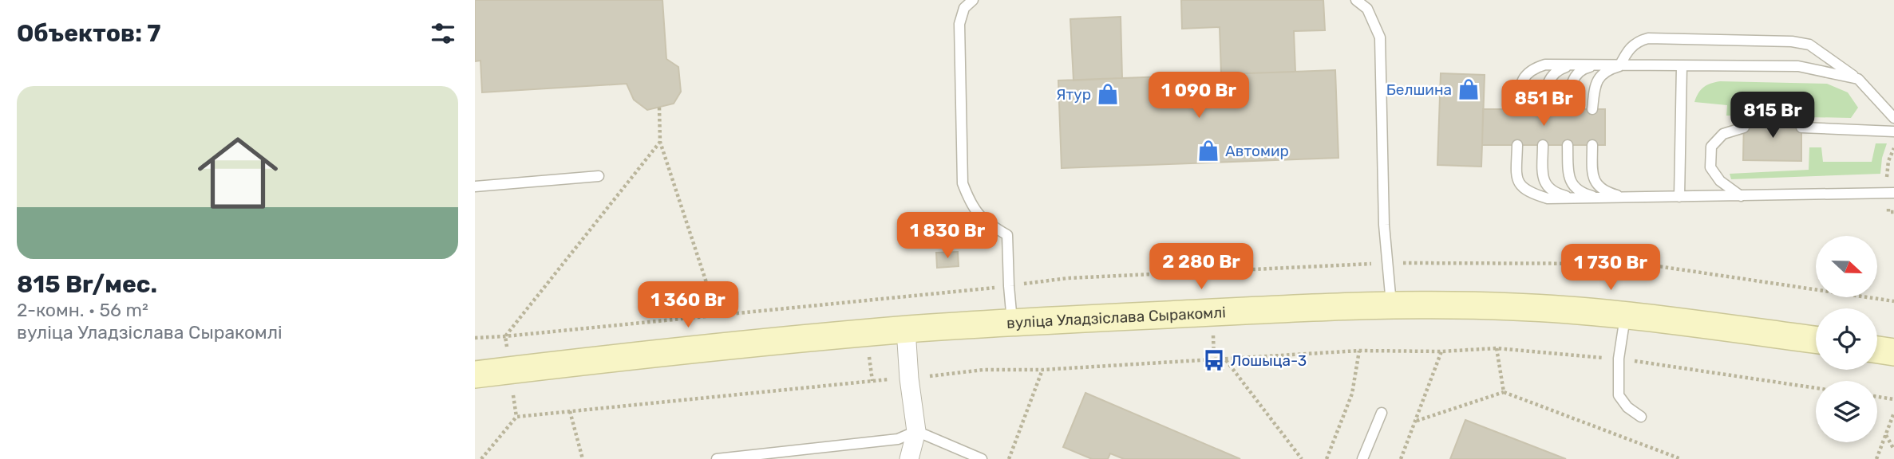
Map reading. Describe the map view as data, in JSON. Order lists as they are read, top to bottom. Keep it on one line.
{"streets":{"street":["вуліца Уладзіслава Сыракомлі"]},"places":{"shop":["Белшина","Ятур","Автомир"],"bus stop":["Лошыца-3"]},"north":"right","page":{"heading":"Объектов: 7","list":[{"name":"815 Br/мес.","note":"2-комн. · 56 m² · вуліца Уладзіслава Сыракомлі"}],"price":["1 090 Br","851 Br","815 Br","1 830 Br","2 280 Br","1 730 Br","1 360 Br"]}}
